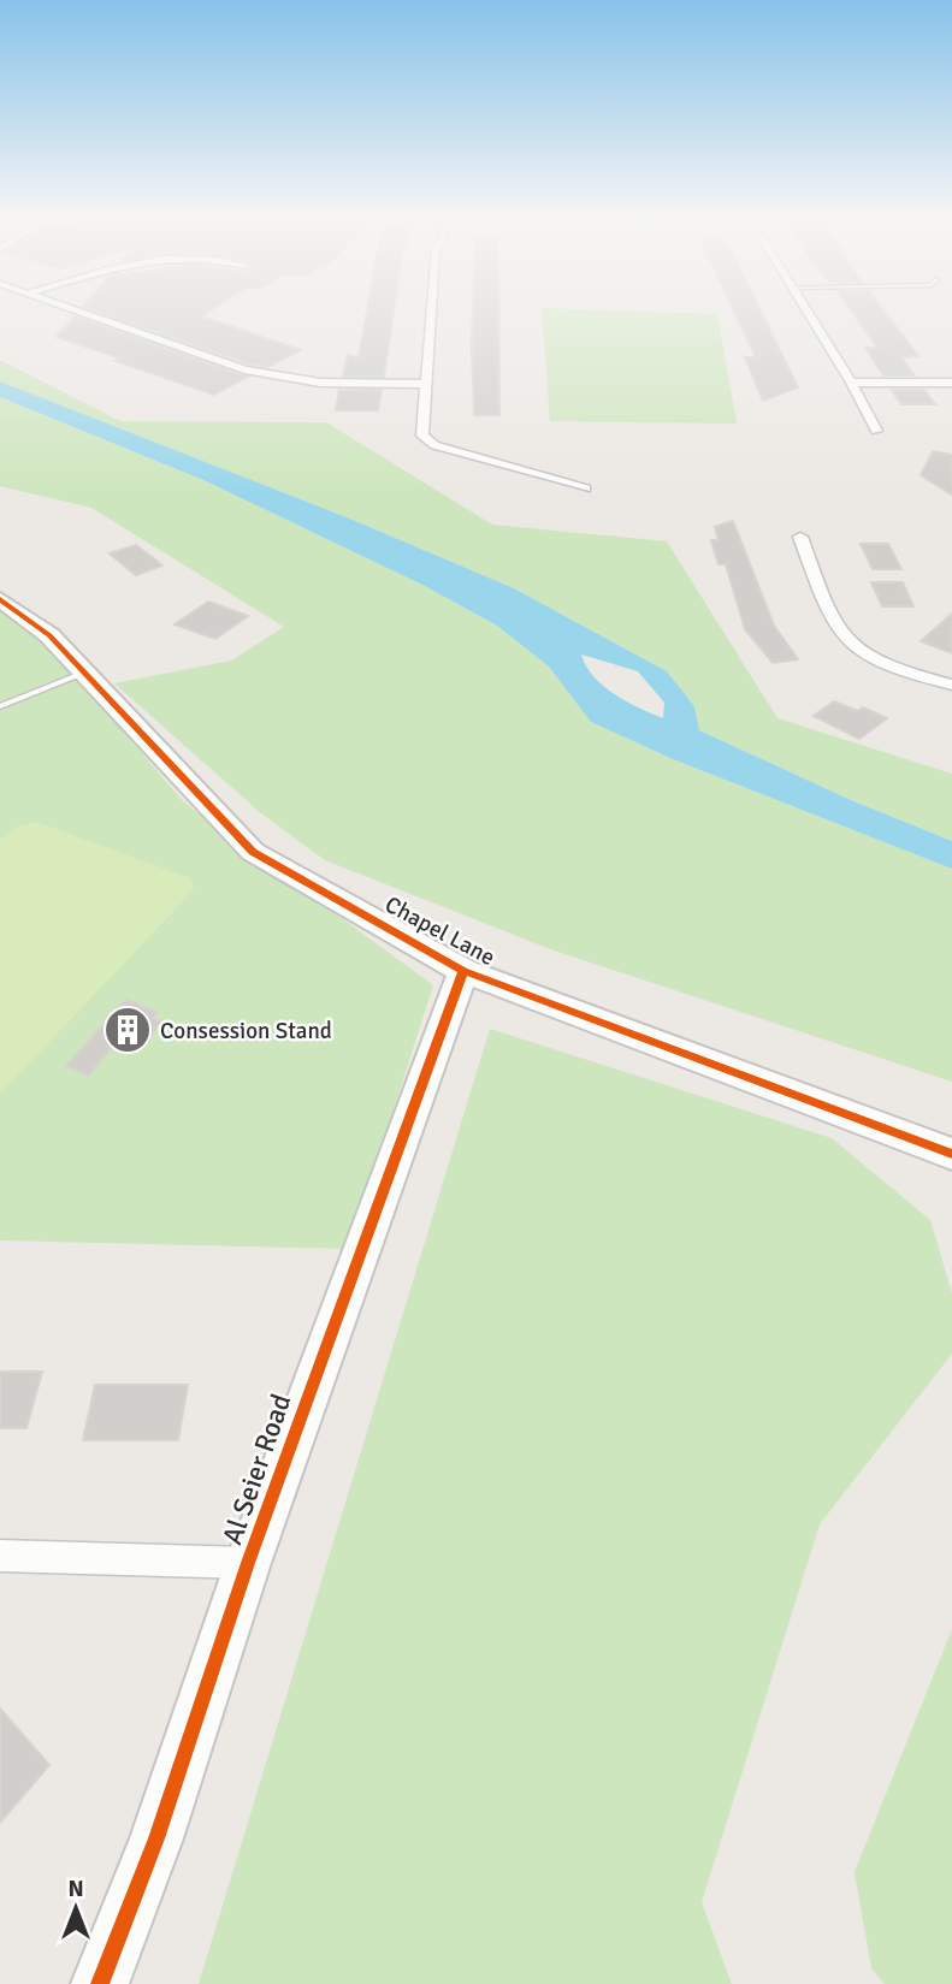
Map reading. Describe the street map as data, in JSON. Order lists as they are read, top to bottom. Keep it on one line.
{"streets":{"street":["Chapel Lane","Al Seier Road"]},"crossings":[["Chapel Lane","Al Seier Road"]],"places":{"building":["Consession Stand"]},"north":"top"}
